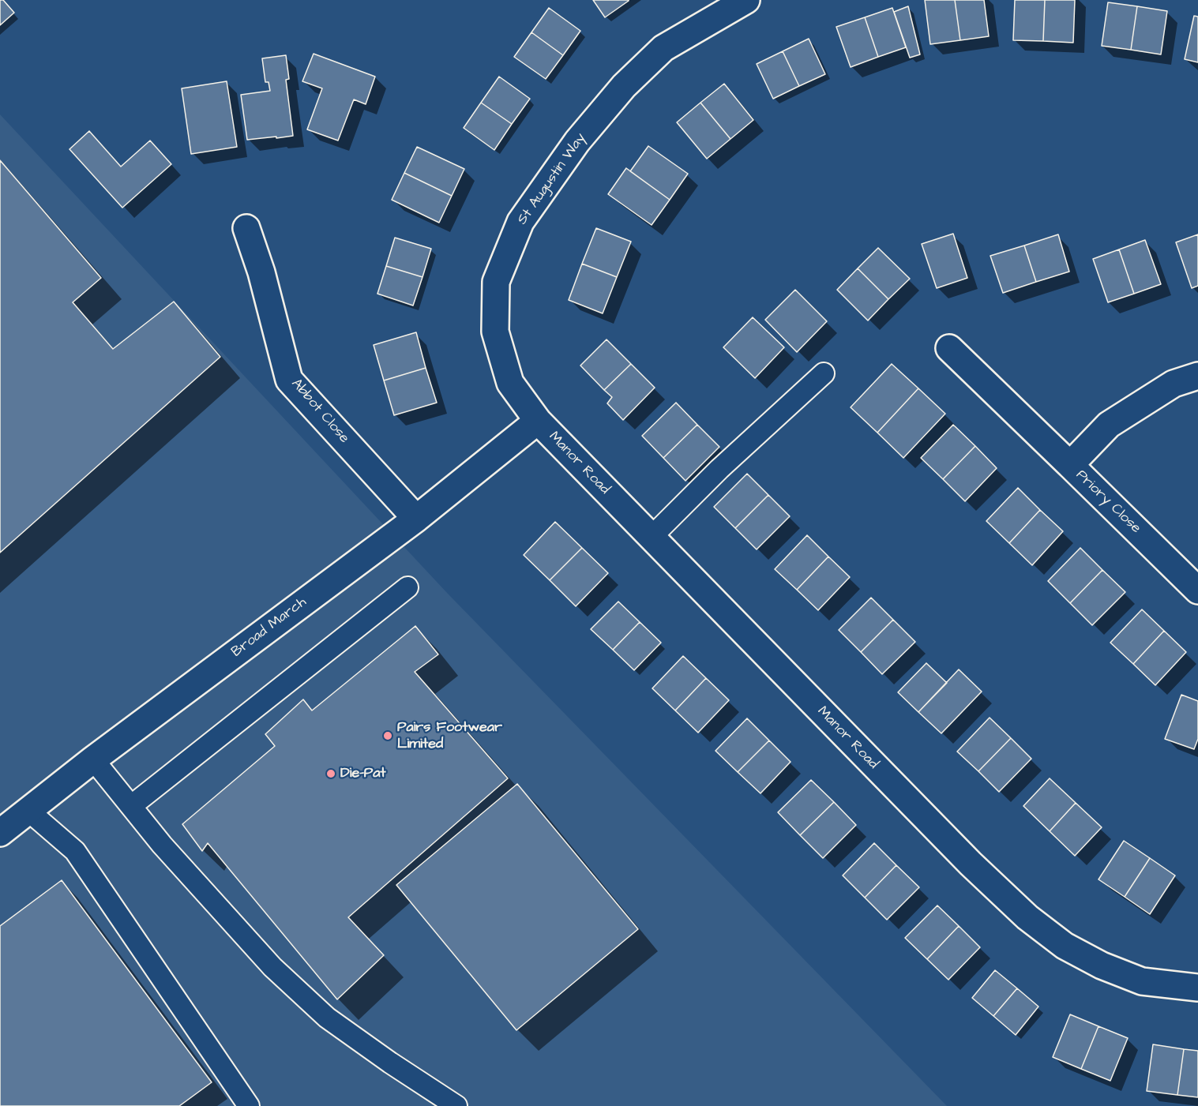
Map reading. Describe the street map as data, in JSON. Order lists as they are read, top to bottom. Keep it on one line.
{"streets":{"street":["St Augustin Way","Abbot Close","Manor Road","Priory Close","Broad March"]},"crossings":[["St Augustin Way","Manor Road"],["St Augustin Way","Broad March"],["Abbot Close","Broad March"],["Manor Road","Broad March"]],"places":["Pairs Footwear Limited","Die-Pat"]}
